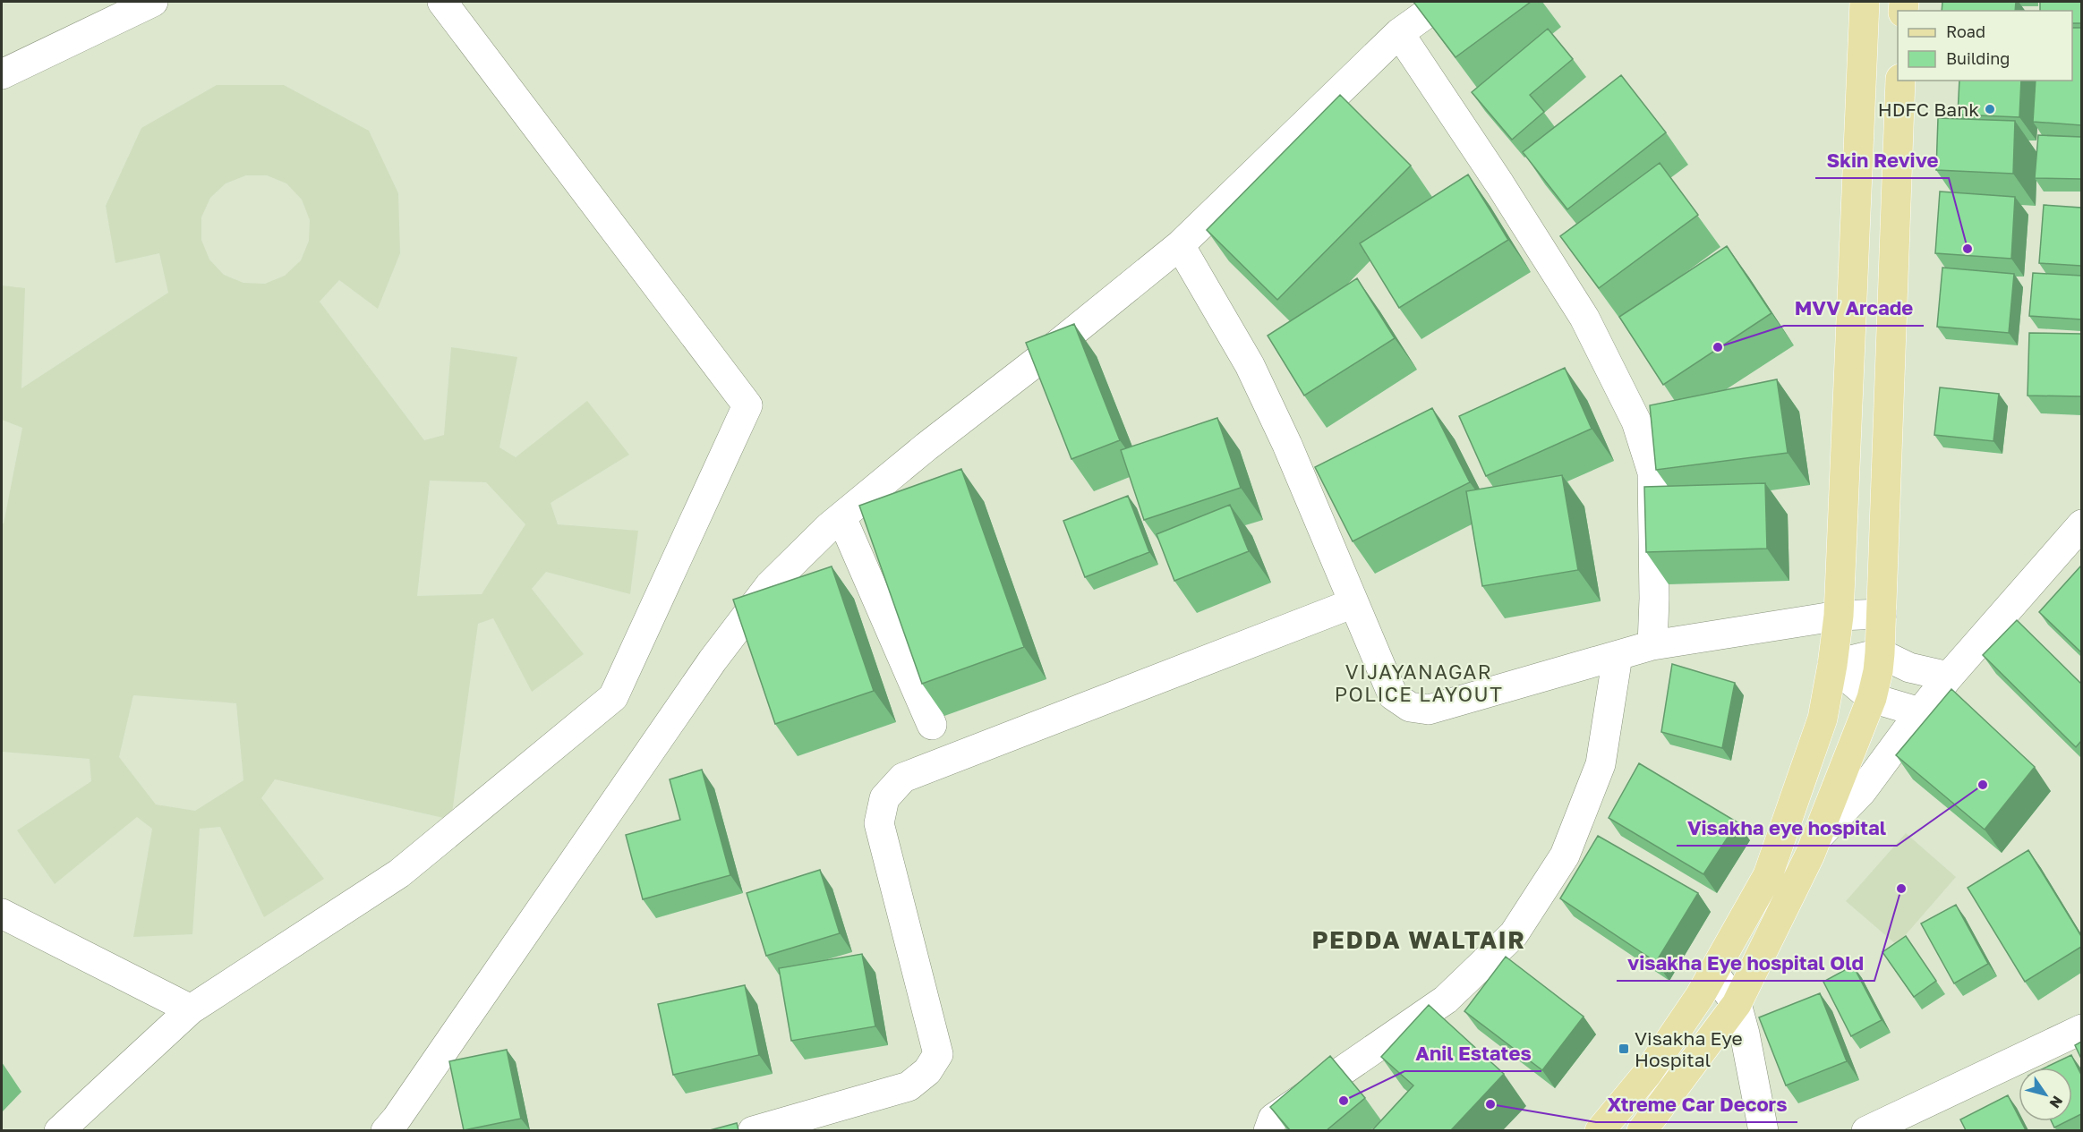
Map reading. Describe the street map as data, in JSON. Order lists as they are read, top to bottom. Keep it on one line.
{"districts":["VIJAYANAGAR POLICE LAYOUT","PEDDA WALTAIR"],"places":{"other":["HDFC Bank","Skin Revive","MVV Arcade","Visakha eye hospital","visakha Eye hospital Old","Anil Estates","Xtreme Car Decors"],"transit":["Visakha Eye Hospital"]},"legend":["Road","Building"],"north":"bottom right"}
